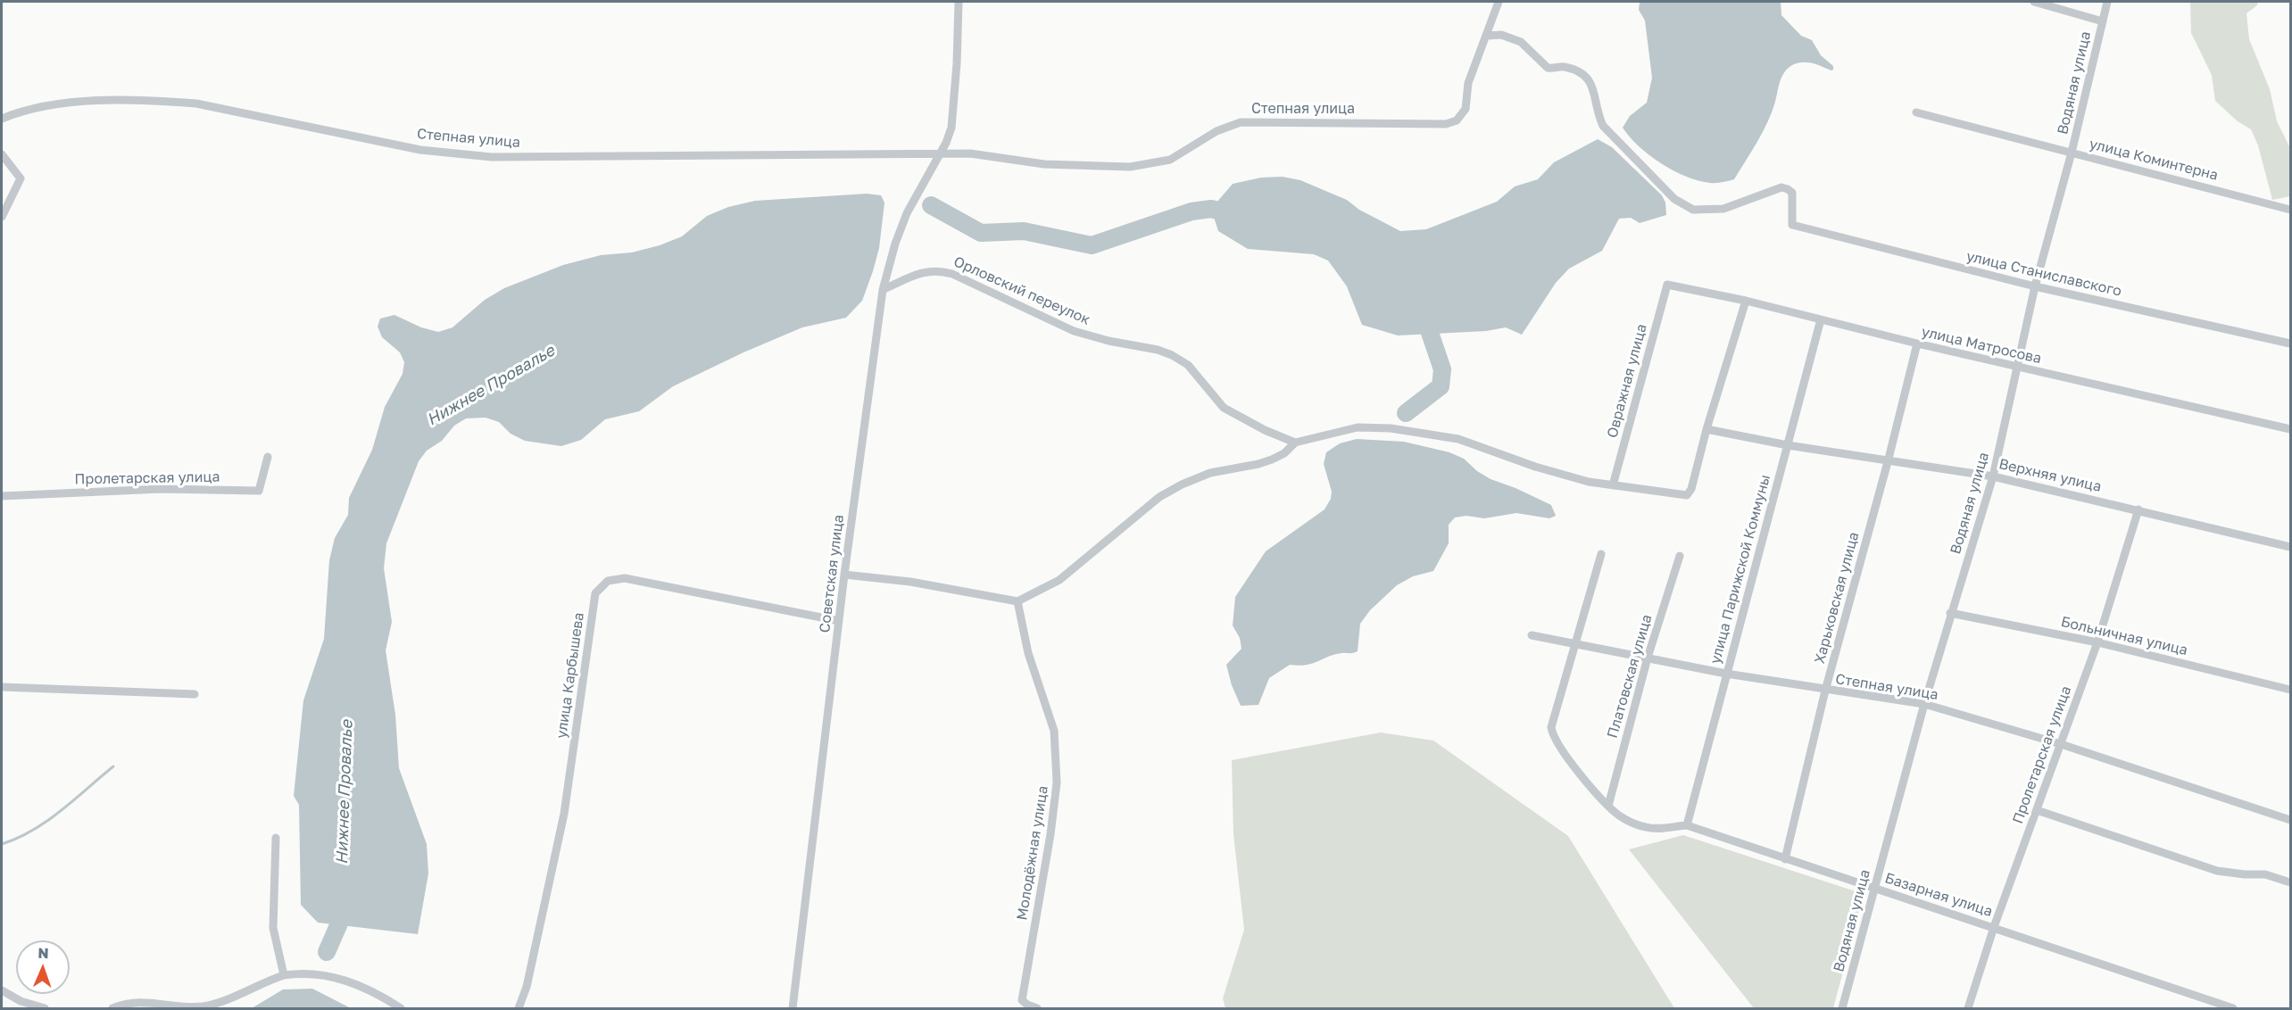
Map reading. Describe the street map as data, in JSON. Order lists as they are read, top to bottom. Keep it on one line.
{"streets":{"street":["Водяная улица","Степная улица","улица Коминтерна","улица Станиславского","Орловский переулок","улица Матросова","Овражная улица","Верхняя улица","Пролетарская улица","улица Парижской Коммуны","Советская улица","Харьковская улица","Больничная улица","улица Карбышева","Платовская улица","Молодёжная улица","Базарная улица"]},"crossings":[["Водяная улица","Степная улица"],["Водяная улица","улица Коминтерна"],["Водяная улица","улица Станиславского"],["Водяная улица","улица Матросова"],["Водяная улица","Верхняя улица"],["Водяная улица","Больничная улица"],["Водяная улица","Базарная улица"],["Степная улица","улица Станиславского"],["Степная улица","Пролетарская улица"],["Степная улица","улица Парижской Коммуны"],["Степная улица","Советская улица"],["Степная улица","Харьковская улица"],["Степная улица","Платовская улица"],["Степная улица","Базарная улица"],["Орловский переулок","Советская улица"],["улица Матросова","Овражная улица"],["улица Матросова","улица Парижской Коммуны"],["улица Матросова","Харьковская улица"],["Верхняя улица","Пролетарская улица"],["Верхняя улица","улица Парижской Коммуны"],["Верхняя улица","Харьковская улица"],["Пролетарская улица","Больничная улица"],["Пролетарская улица","Базарная улица"],["улица Парижской Коммуны","Базарная улица"],["Советская улица","улица Карбышева"],["Харьковская улица","Базарная улица"],["Платовская улица","Базарная улица"]],"water":["Нижнее Провалье"],"north":"top"}
